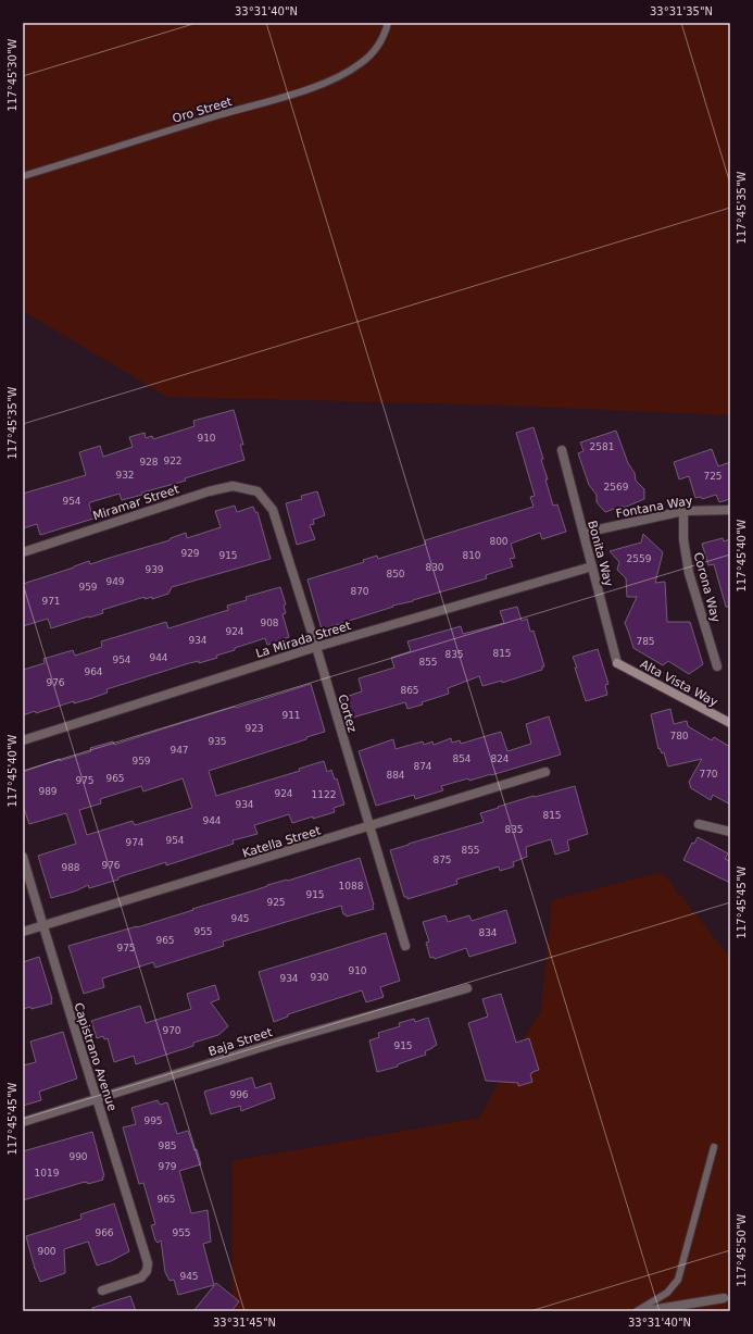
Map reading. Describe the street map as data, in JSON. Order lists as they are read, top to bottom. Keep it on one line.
{"streets":{"street":["Miramar Street","Fontana Way","Bonita Way","Corona Way","La Mirada Street","Alta Vista Way","Cortez","Katella Street","Baja Street","Capistrano Avenue"],"lane":["Oro Street"]},"crossings":[["Miramar Street","Cortez"],["Fontana Way","Bonita Way"],["Fontana Way","Corona Way"],["Bonita Way","La Mirada Street"],["Bonita Way","Alta Vista Way"],["La Mirada Street","Cortez"],["Cortez","Katella Street"],["Katella Street","Capistrano Avenue"],["Baja Street","Capistrano Avenue"]],"house_numbers":["910","2581","922","928","932","725","2569","954","800","929","915","810","2559","830","939","850","949","959","870","971","908","924","934","785","815","835","944","954","855","964","976","865","911","923","780","935","947","854","824","959","874","770","884","965","975","989","924","1122","934","815","944","835","954","974","855","875","976","988","1088","915","925","945","955","834","965","975","910","930","934","970","915","996","995","985","990","979","1019","965","966","955","900","945"],"coordinates":["33°31'40\"N","33°31'35\"N","117°45'30\"W","117°45'35\"W","117°45'40\"W","117°45'45\"W","117°45'50\"W","33°31'45\"N"]}
